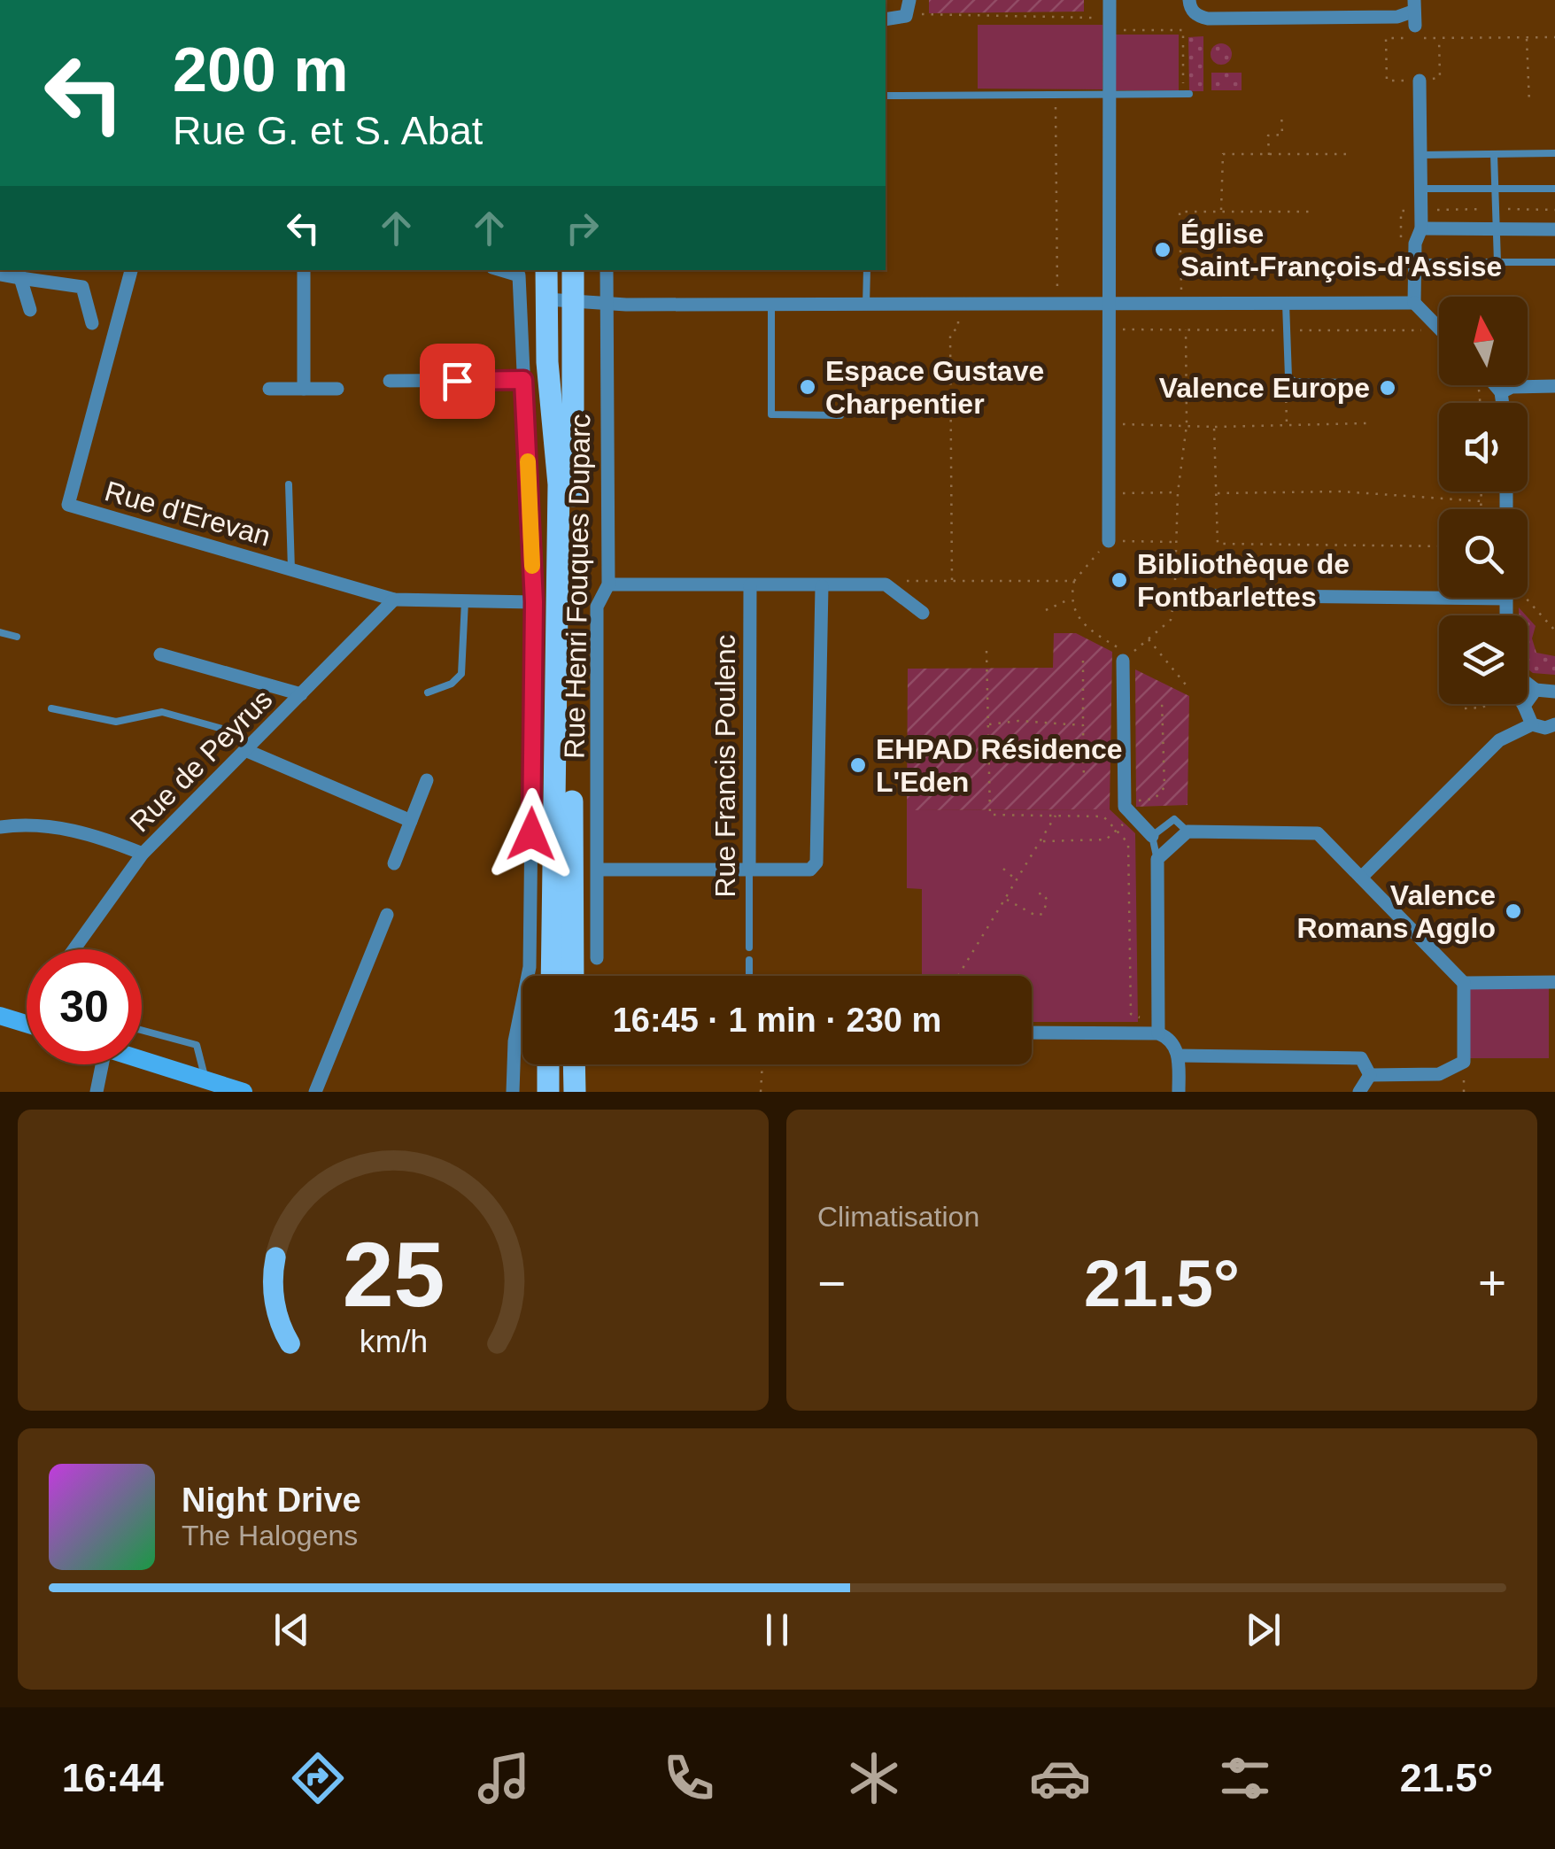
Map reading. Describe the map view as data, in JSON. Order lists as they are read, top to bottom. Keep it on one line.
{"streets":{"street":["Rue d'Erevan","Rue Henri Fouques Duparc","Rue de Peyrus","Rue Francis Poulenc"]},"crossings":[["Rue d'Erevan","Rue de Peyrus"]],"places":["Église Saint-François-d'Assise","Espace Gustave Charpentier","Valence Europe","Bibliothèque de Fontbarlettes","EHPAD Résidence L'Eden","Valence Romans Agglo"],"north":"top","page":{"turn":["200 m","Rue G. et S. Abat"],"limit":"30","trip":"16:45 · 1 min · 230 m","tile":"Climatisation","heat":["−","21.5°","+"],"song":["Night Drive","The Halogens"],"tabs":["16:44","21.5°"],"gauge":["25","km/h"]}}
